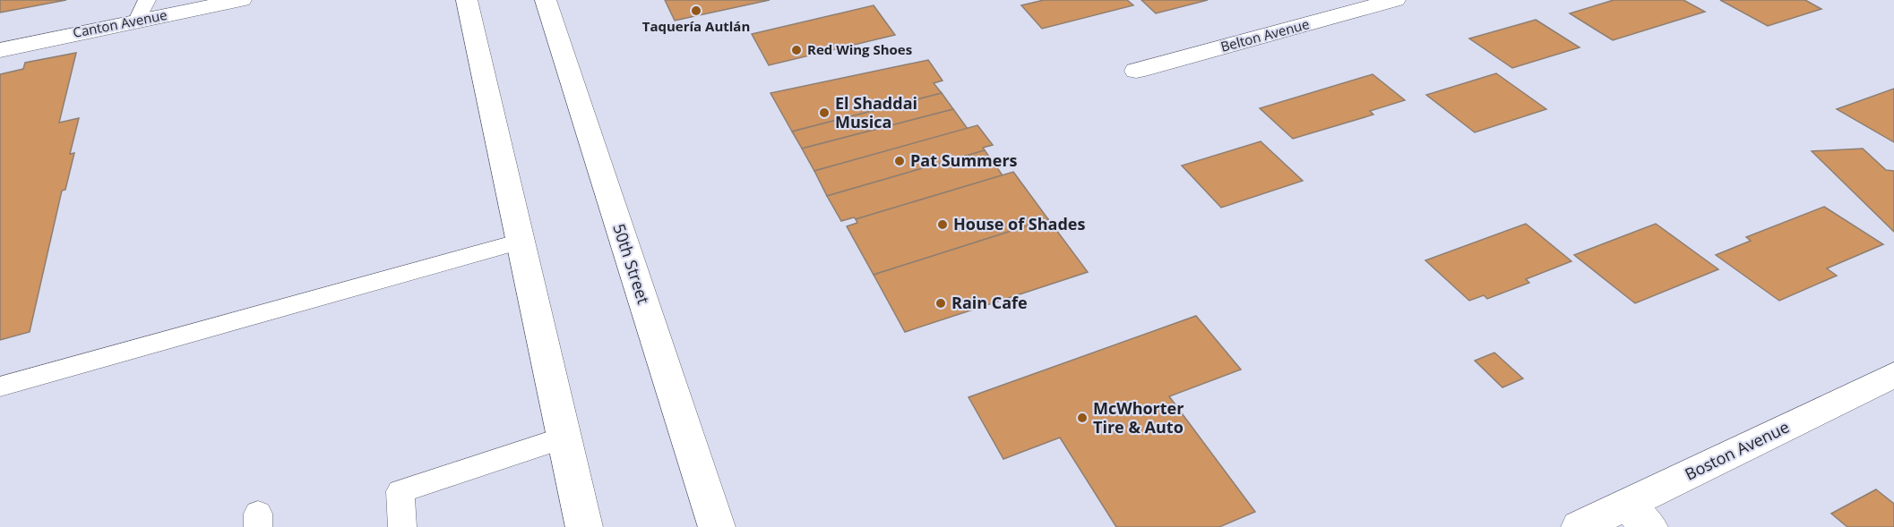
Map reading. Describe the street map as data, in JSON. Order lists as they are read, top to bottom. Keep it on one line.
{"streets":{"main road":["Canton Avenue","Belton Avenue","50th Street","Boston Avenue"]},"places":["Taquería Autlán","Red Wing Shoes","El Shaddai Musica","Pat Summers","House of Shades","Rain Cafe","McWhorter Tire & Auto"]}
